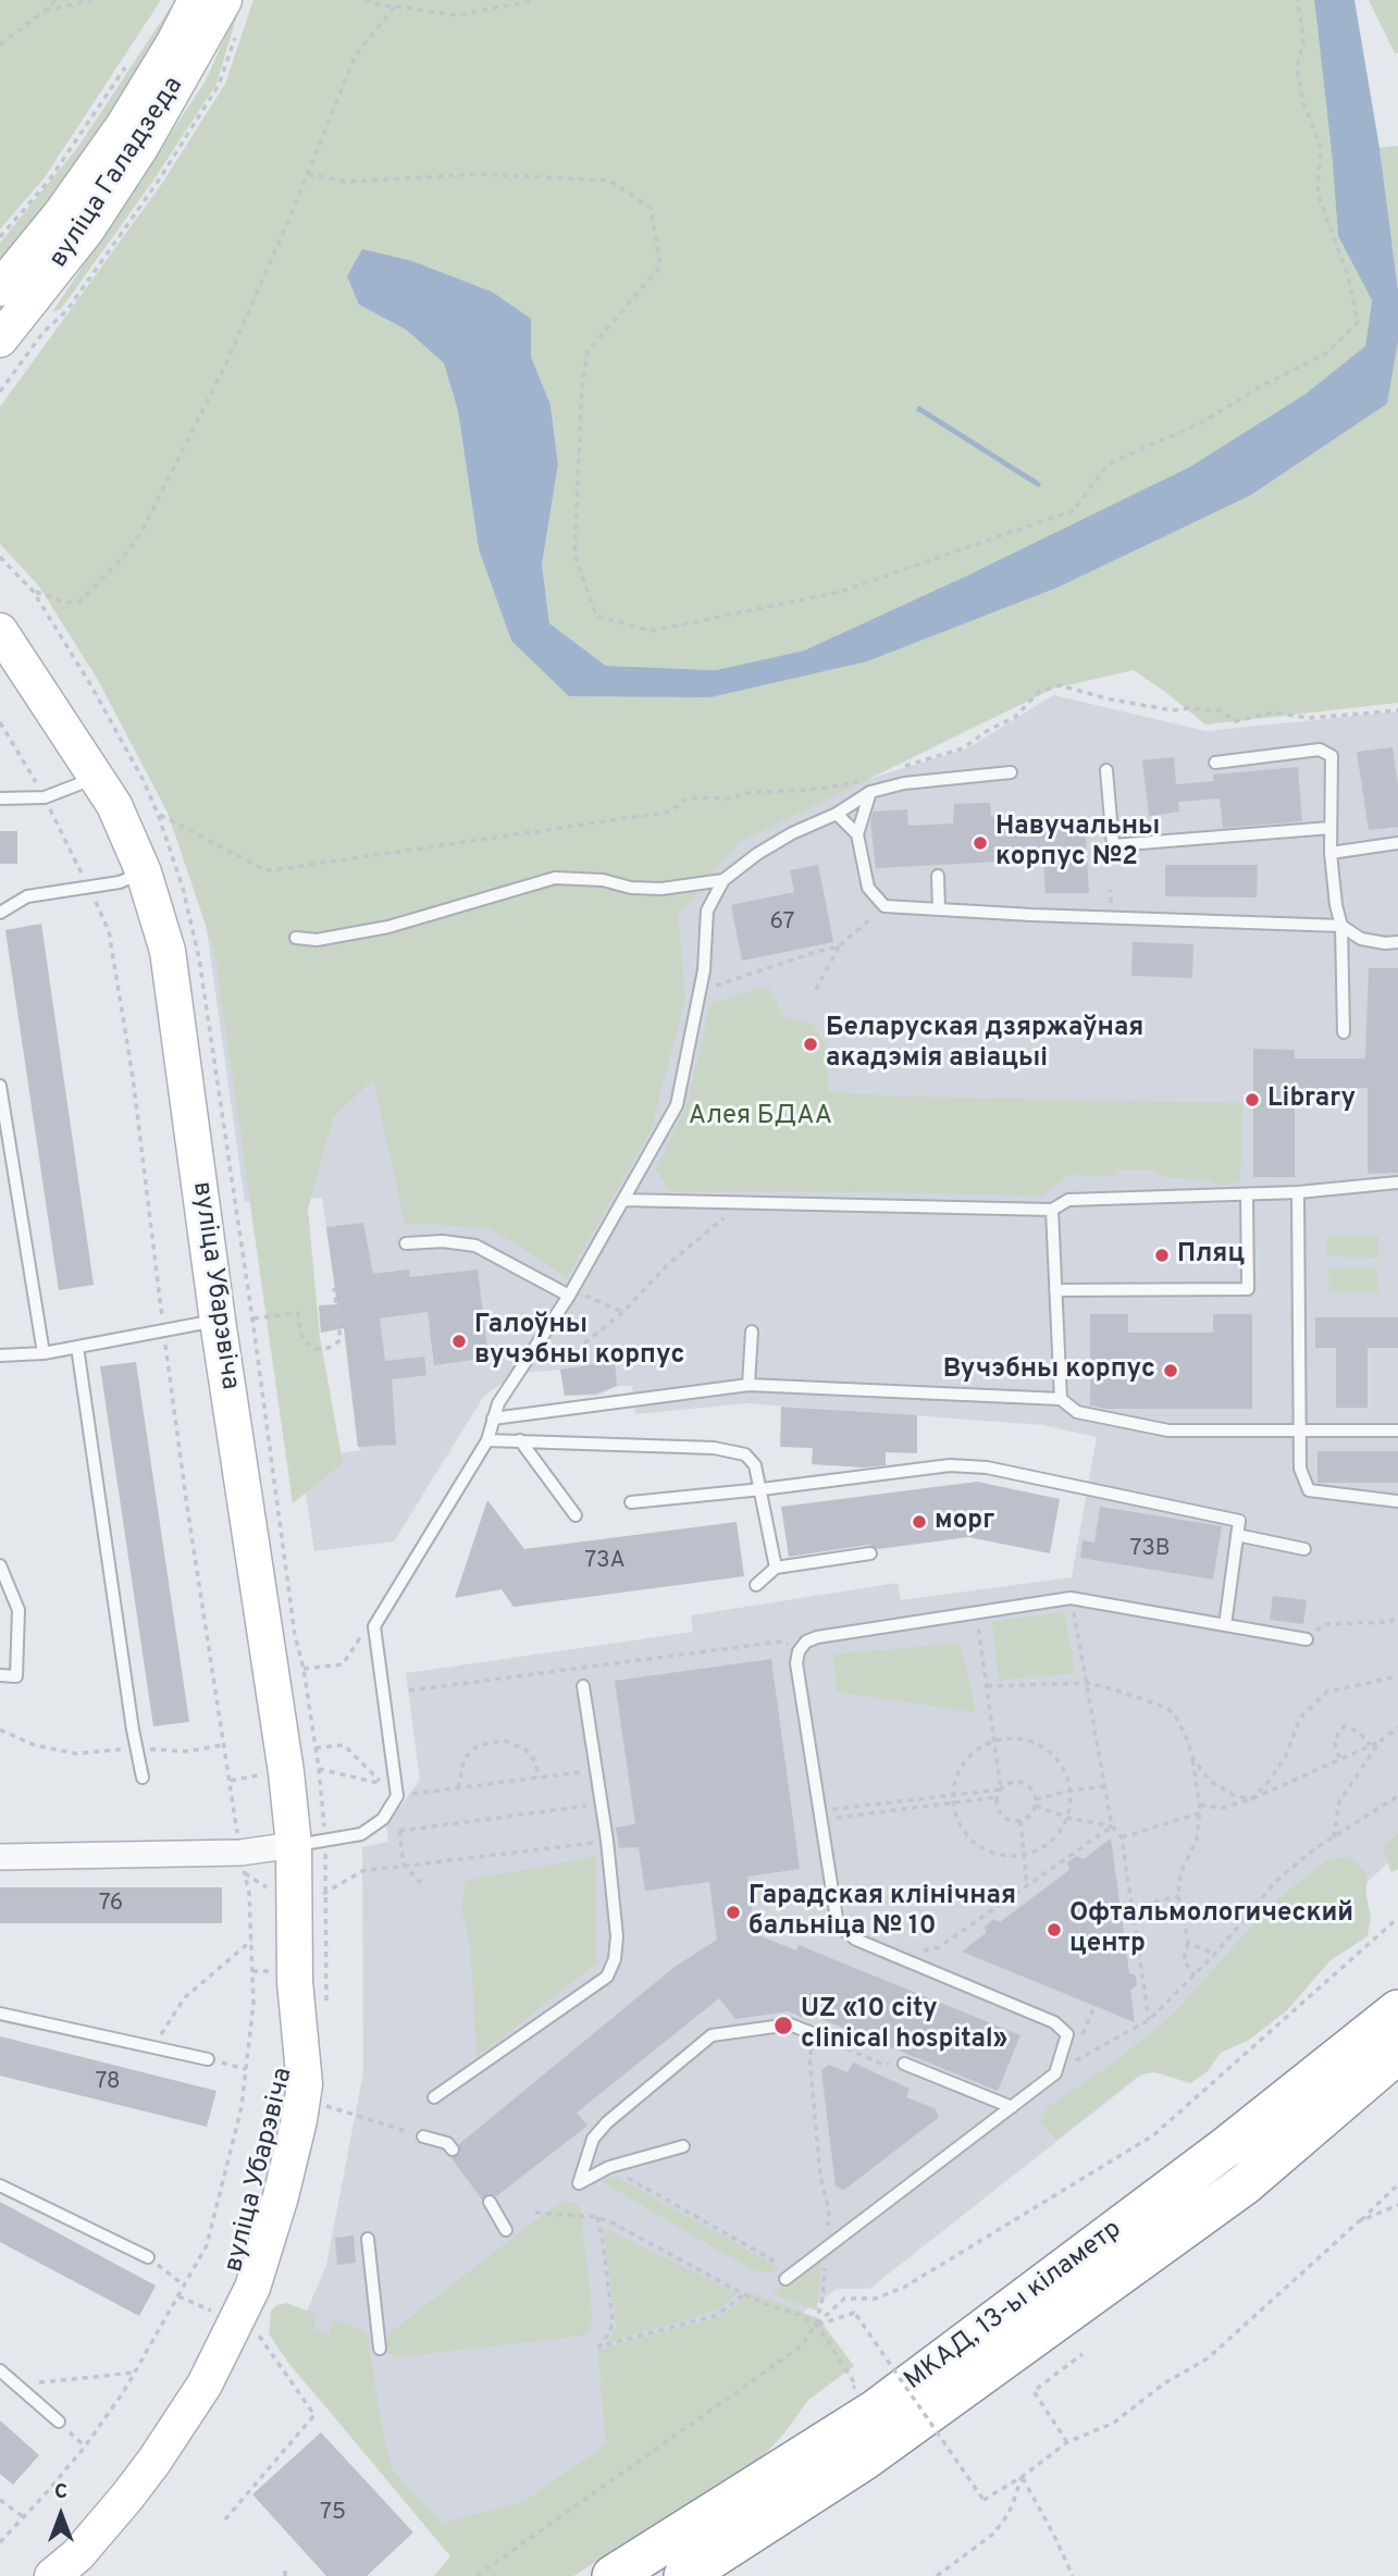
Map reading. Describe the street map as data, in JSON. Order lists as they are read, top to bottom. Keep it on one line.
{"streets":{"highway":["МКАД, 13-ы кіламетр"],"main road":["вуліца Галадзеда","вуліца Убарэвіча"]},"parks":["Алея БДАА"],"places":["Навучальны корпус №2","Беларуская дзяржаўная акадэмія авіацыі","Library","Пляц","Галоўны вучэбны корпус","Вучэбны корпус","морг","Гарадская клінічная бальніца № 10","Офтальмологический центр","UZ «10 city clinical hospital»"],"house_numbers":["67","73В","73А","76","78","75"],"north":"top"}
